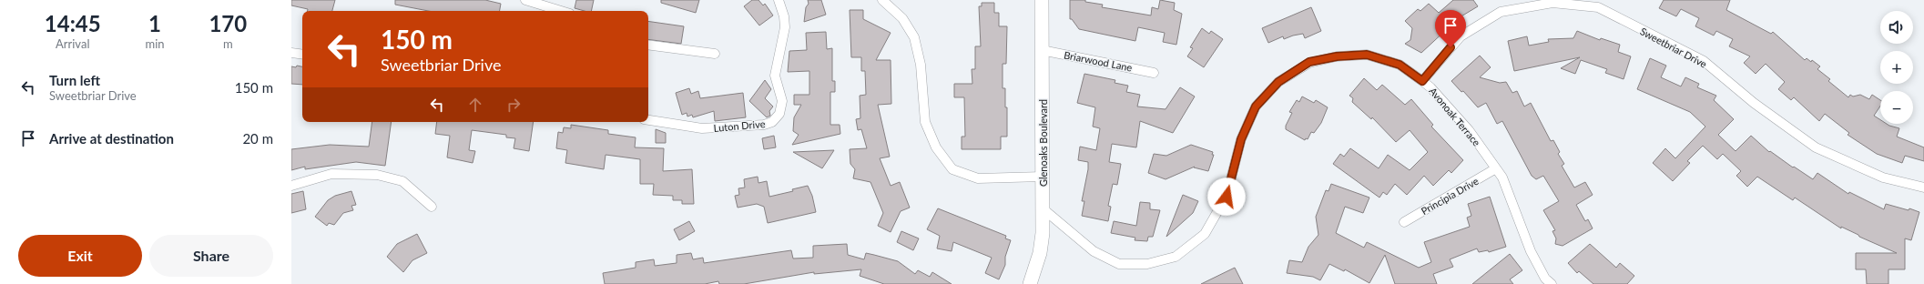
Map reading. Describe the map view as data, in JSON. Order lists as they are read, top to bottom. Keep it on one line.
{"streets":{"street":["Sweetbriar Drive","Briarwood Lane","Avonoak Terrace","Luton Drive","Glenoaks Boulevard","Principia Drive"]},"crossings":[["Sweetbriar Drive","Avonoak Terrace"],["Briarwood Lane","Glenoaks Boulevard"],["Avonoak Terrace","Glenoaks Boulevard"],["Avonoak Terrace","Principia Drive"]],"page":{"eta":["14:45","Arrival","1","min","170","m"],"map_buttons":["+","−"],"turn":["150 m","Sweetbriar Drive"],"list":[{"name":"Turn left","note":"Sweetbriar Drive","value":"150 m"},{"name":"Arrive at destination","value":"20 m"}],"buttons":["Exit","Share"]}}
